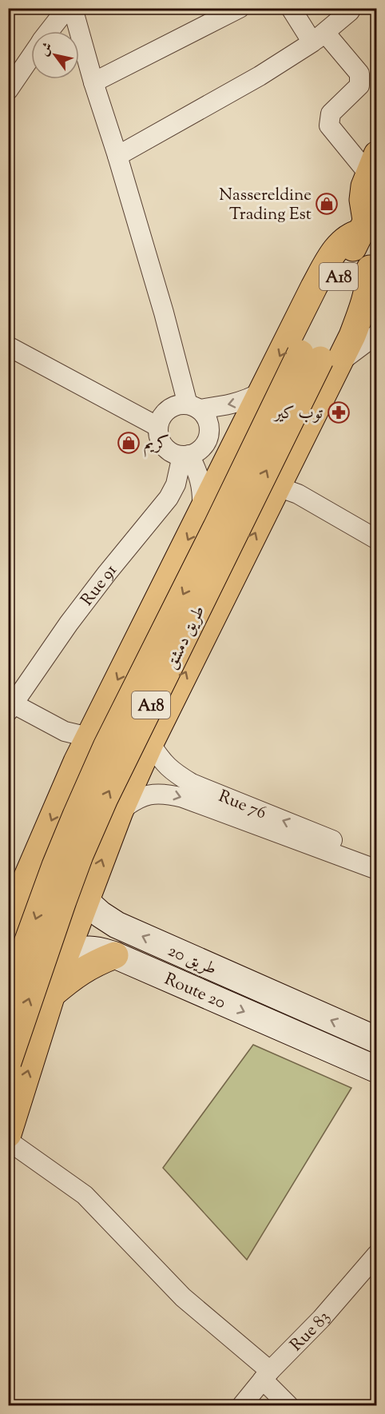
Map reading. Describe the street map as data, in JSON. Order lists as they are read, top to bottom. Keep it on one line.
{"streets":{"highway":["A18","طريق دمشق"],"main road":["طريق 20","Route 20"],"street":["Rue 91","Rue 76","Rue 83"]},"one_way":["طريق 20","Route 20"],"places":{"shop":["Nassereldine Trading Est","كريم"],"pharmacy":["توب كير"]},"north":"top left"}
